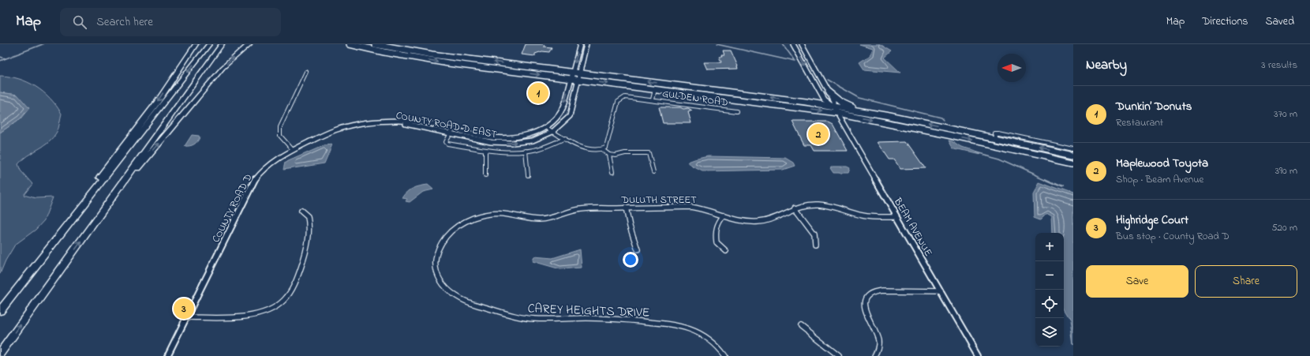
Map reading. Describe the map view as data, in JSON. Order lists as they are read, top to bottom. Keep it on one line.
{"streets":{"street":["GULDEN ROAD","COUNTY ROAD D EAST","DULUTH STREET","COUNTY ROAD D","BEAM AVENUE","CAREY HEIGHTS DRIVE"]},"crossings":[["COUNTY ROAD D EAST","COUNTY ROAD D"],["DULUTH STREET","BEAM AVENUE"],["DULUTH STREET","CAREY HEIGHTS DRIVE"]],"north":"left","page":{"header":"Map","search":"Search here","nav":["Map","Directions","Saved"],"heading":["Nearby","3 results"],"pins":["1","2","3"],"list":[{"mark":"1","name":"Dunkin’ Donuts","note":"Restaurant","value":"370 m"},{"mark":"2","name":"Maplewood Toyota","note":"Shop · Beam Avenue","value":"390 m"},{"mark":"3","name":"Highridge Court","note":"Bus stop · County Road D","value":"520 m"}],"map_buttons":["+","−"],"buttons":["Save","Share"]}}
